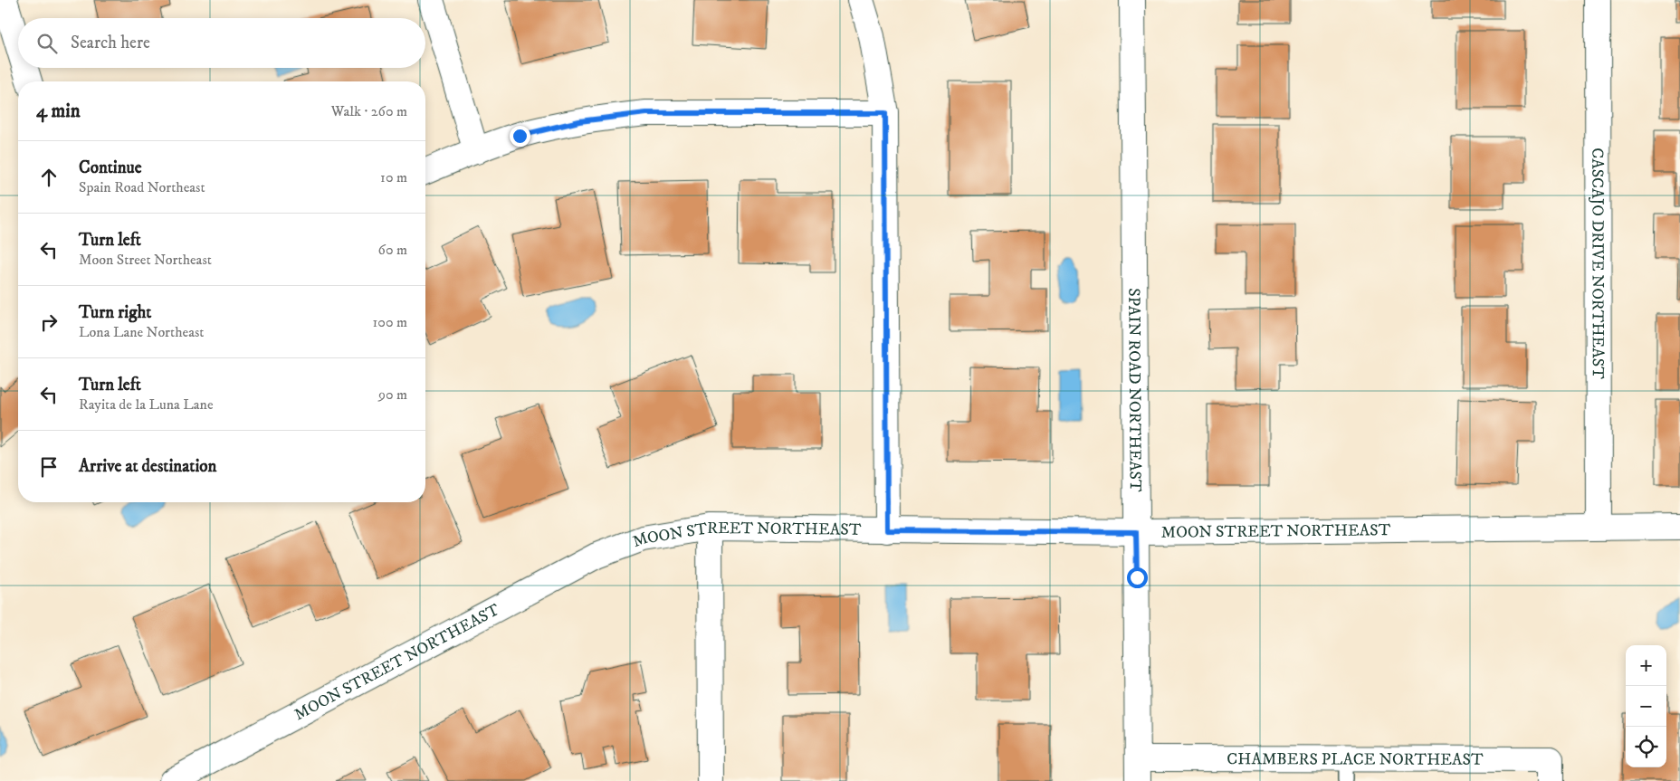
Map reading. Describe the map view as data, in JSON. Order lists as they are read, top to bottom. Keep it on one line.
{"streets":{"street":["CASCAJO DRIVE NORTHEAST","SPAIN ROAD NORTHEAST","MOON STREET NORTHEAST","CHAMBERS PLACE NORTHEAST"]},"crossings":[["CASCAJO DRIVE NORTHEAST","MOON STREET NORTHEAST"],["SPAIN ROAD NORTHEAST","MOON STREET NORTHEAST"],["SPAIN ROAD NORTHEAST","CHAMBERS PLACE NORTHEAST"]],"page":{"search":"Search here","heading":["4 min","Walk · 260 m"],"list":[["Continue","Spain Road Northeast","10 m"],["Turn left","Moon Street Northeast","60 m"],["Turn right","Lona Lane Northeast","100 m"],["Turn left","Rayita de la Luna Lane","90 m"],"Arrive at destination"],"map_buttons":["+","−"]}}
